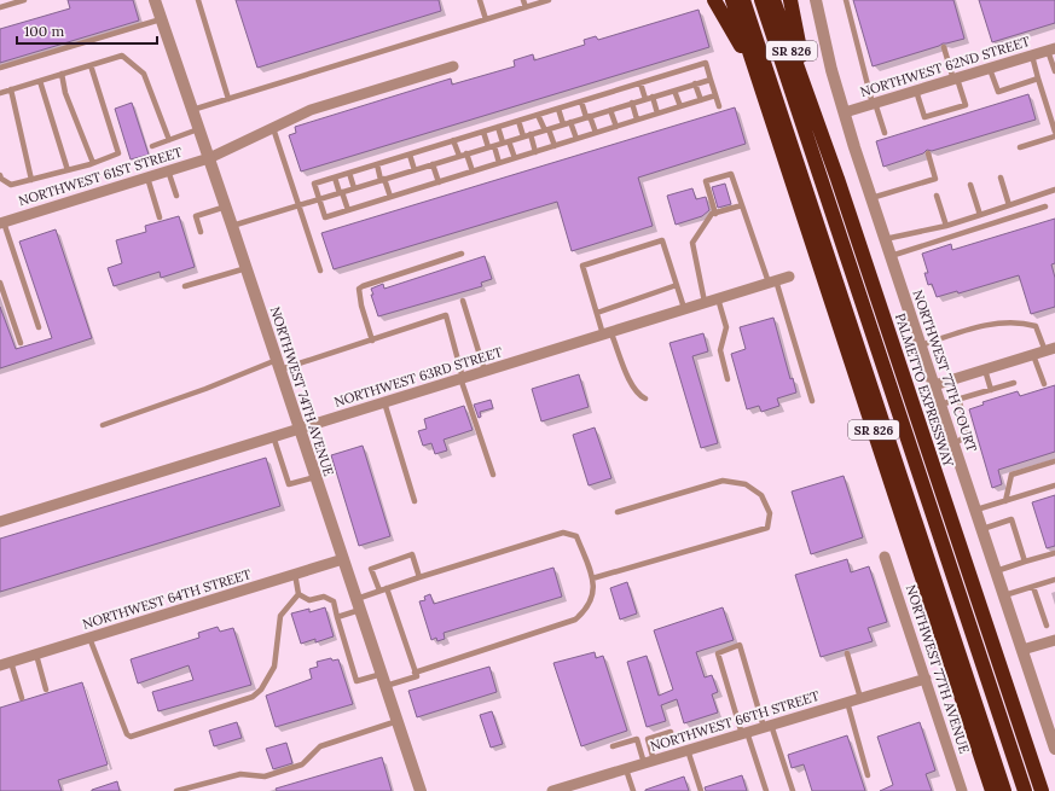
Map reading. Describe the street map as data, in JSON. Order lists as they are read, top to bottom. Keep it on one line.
{"streets":{"highway":["SR 826","PALMETTO EXPRESSWAY"],"street":["NORTHWEST 62ND STREET","NORTHWEST 61ST STREET","NORTHWEST 77TH COURT","NORTHWEST 63RD STREET","NORTHWEST 74TH AVENUE","NORTHWEST 64TH STREET","NORTHWEST 77TH AVENUE","NORTHWEST 66TH STREET"]},"crossings":[["NORTHWEST 62ND STREET","NORTHWEST 77TH COURT"],["NORTHWEST 61ST STREET","NORTHWEST 74TH AVENUE"],["NORTHWEST 63RD STREET","NORTHWEST 74TH AVENUE"],["NORTHWEST 74TH AVENUE","NORTHWEST 64TH STREET"],["NORTHWEST 77TH AVENUE","NORTHWEST 66TH STREET"]],"scale_bar":"100 m"}
